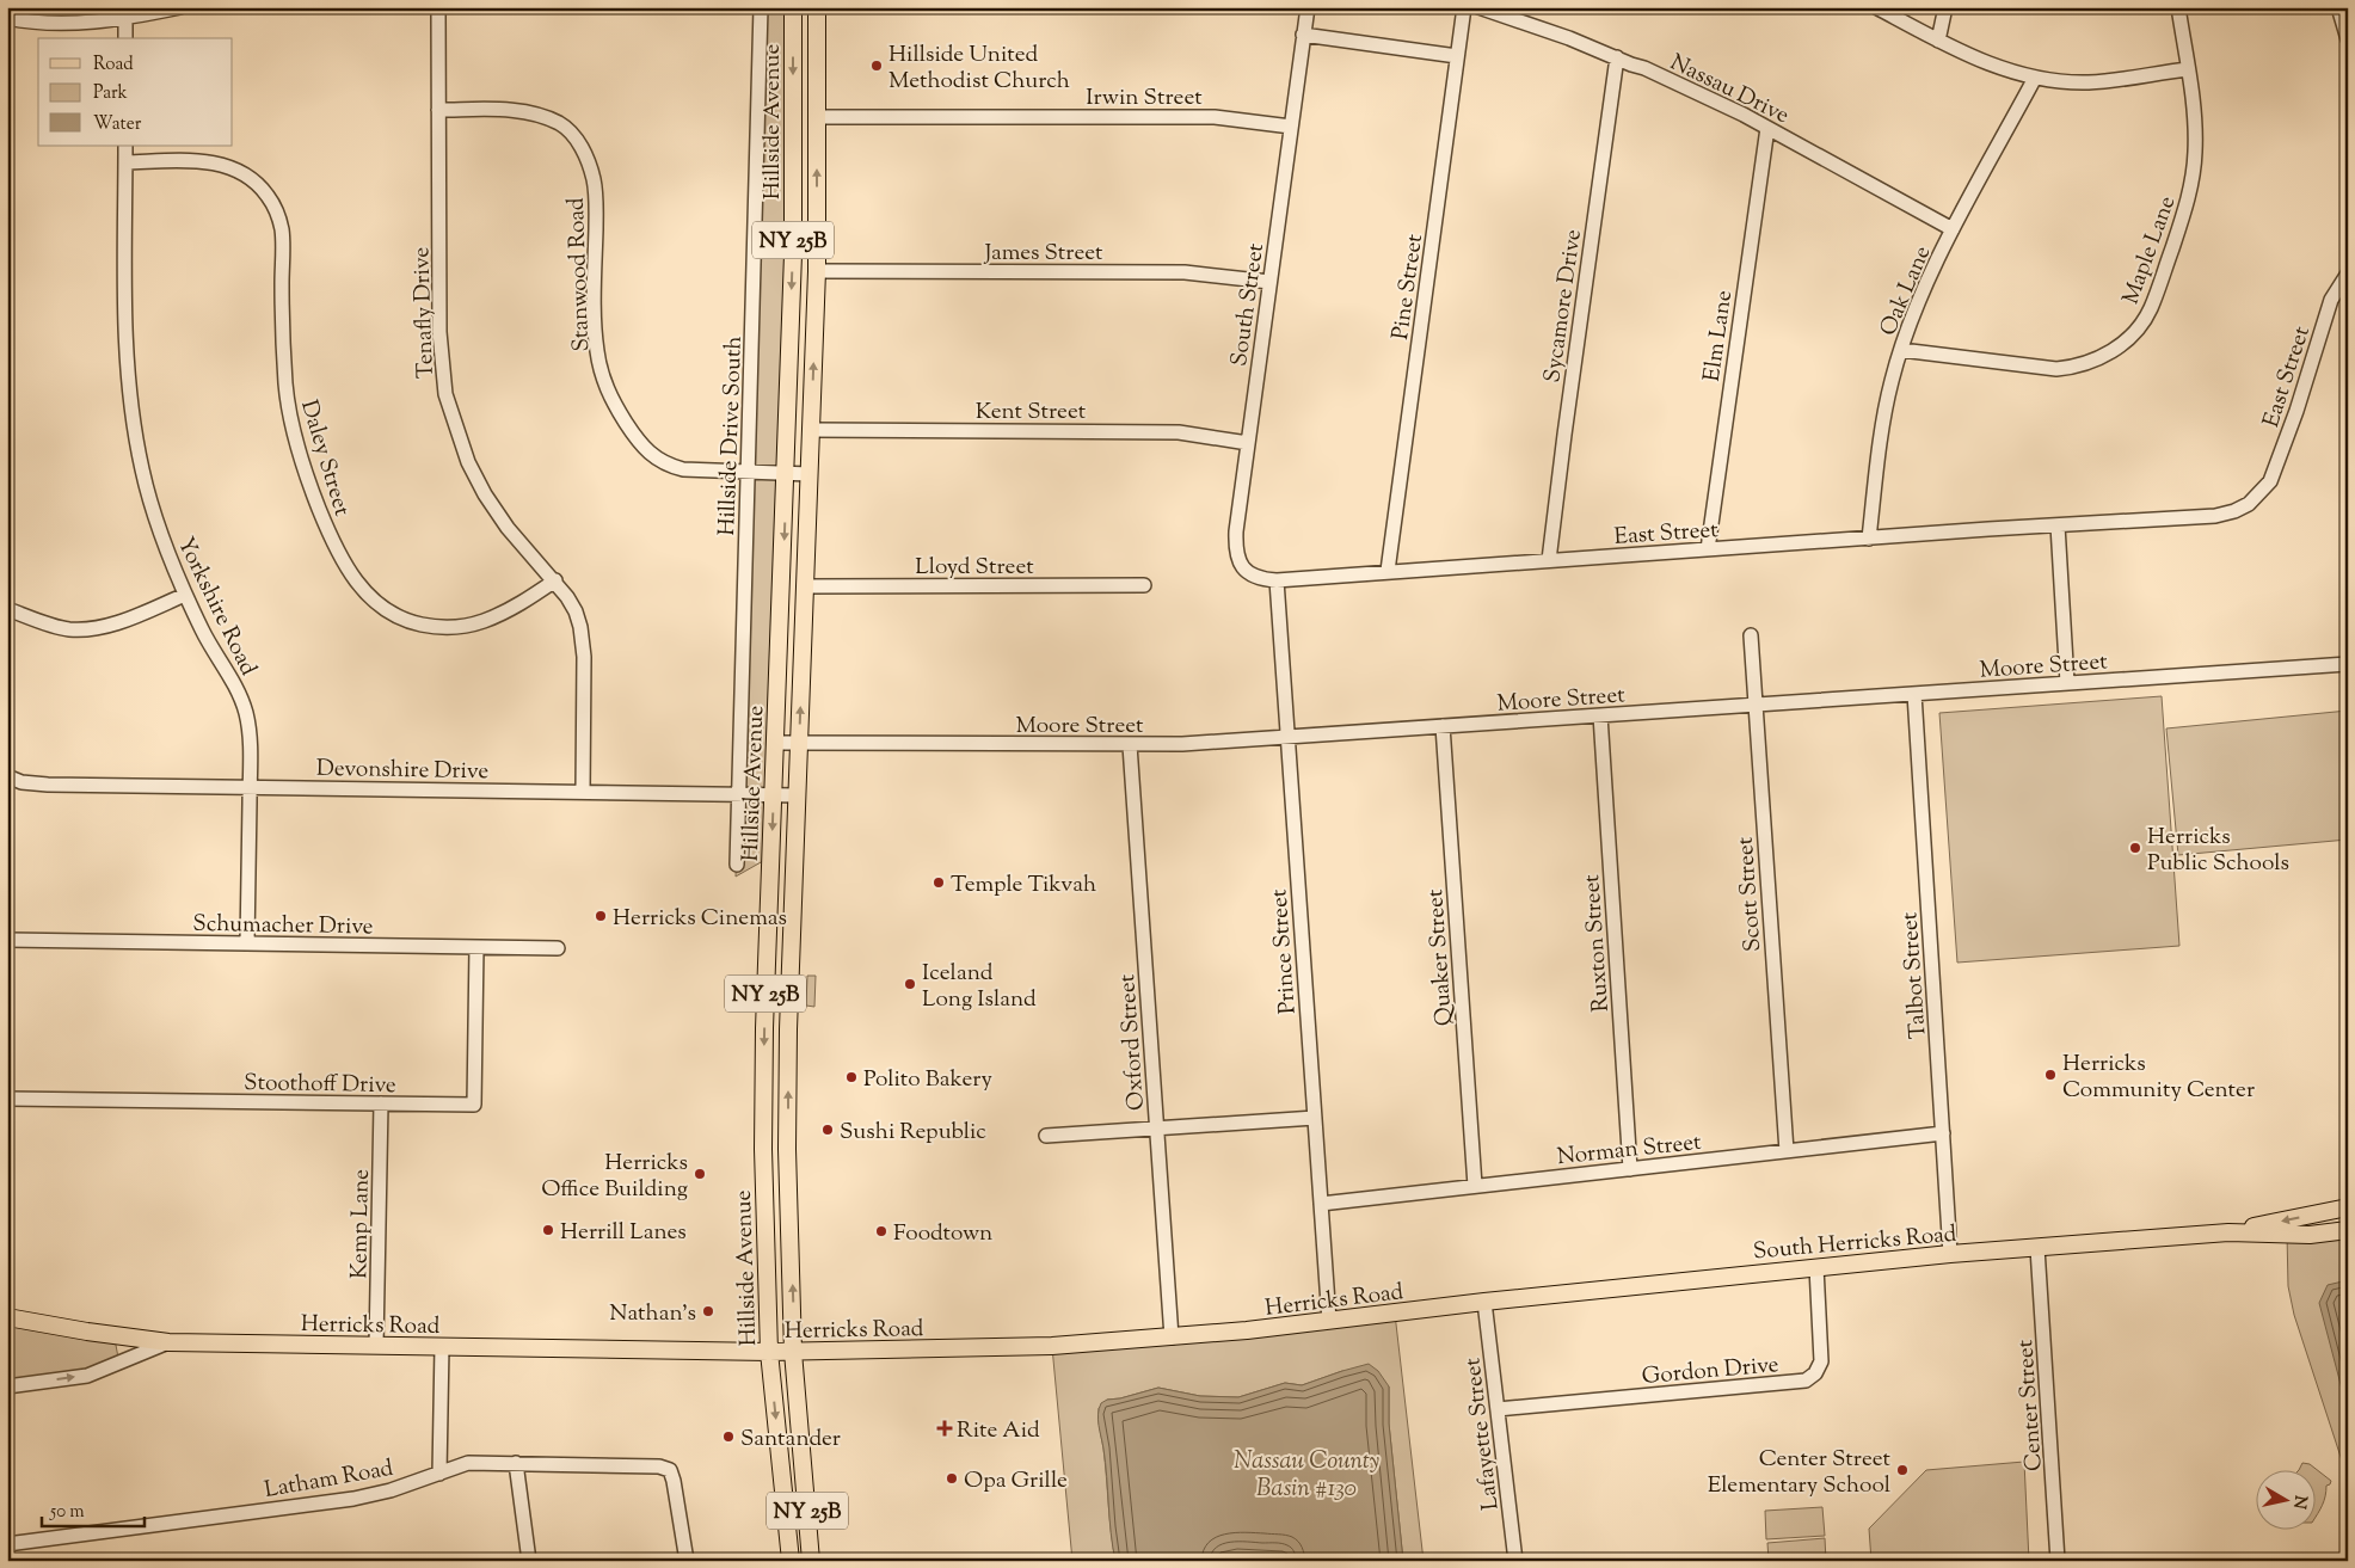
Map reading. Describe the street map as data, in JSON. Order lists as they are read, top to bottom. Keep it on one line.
{"streets":{"main road":["Hillside Avenue","NY 25B","South Herricks Road","Herricks Road"],"street":["Nassau Drive","Irwin Street","Maple Lane","James Street","Stanwood Road","Pine Street","Oak Lane","South Street","Sycamore Drive","Tenafly Drive","Elm Lane","East Street","Kent Street","Hillside Drive South","Daley Street","Lloyd Street","Yorkshire Road","Moore Street","Devonshire Drive","Scott Street","Schumacher Drive","Ruxton Street","Prince Street","Quaker Street","Talbot Street","Oxford Street","Stoothoff Drive","Norman Street","Kemp Lane","Gordon Drive","Center Street","Lafayette Street","Latham Road"]},"crossings":[["Nassau Drive","Oak Lane"],["Nassau Drive","Sycamore Drive"],["Nassau Drive","Elm Lane"],["Irwin Street","Hillside Avenue"],["Irwin Street","South Street"],["Hillside Avenue","James Street"],["Hillside Avenue","Stanwood Road"],["Hillside Avenue","Kent Street"],["Hillside Avenue","Lloyd Street"],["Hillside Avenue","Moore Street"],["Hillside Avenue","Devonshire Drive"],["Hillside Avenue","Herricks Road"],["Maple Lane","Oak Lane"],["James Street","South Street"],["Stanwood Road","Tenafly Drive"],["Stanwood Road","Hillside Drive South"],["Pine Street","East Street"],["Oak Lane","East Street"],["South Street","East Street"],["South Street","Kent Street"],["South Street","Prince Street"],["Sycamore Drive","East Street"],["Tenafly Drive","Daley Street"],["Tenafly Drive","Devonshire Drive"],["Elm Lane","East Street"],["East Street","Prince Street"],["Hillside Drive South","Devonshire Drive"],["Daley Street","Yorkshire Road"],["Yorkshire Road","Devonshire Drive"],["Yorkshire Road","Schumacher Drive"],["Moore Street","Scott Street"],["Moore Street","Ruxton Street"],["Moore Street","Prince Street"],["Moore Street","Quaker Street"],["Moore Street","Talbot Street"],["Moore Street","Oxford Street"],["Scott Street","Norman Street"],["Schumacher Drive","Stoothoff Drive"],["Ruxton Street","Norman Street"],["Prince Street","Norman Street"],["Prince Street","Herricks Road"],["Quaker Street","Norman Street"],["Talbot Street","Norman Street"],["Talbot Street","South Herricks Road"],["Oxford Street","Herricks Road"],["Stoothoff Drive","Kemp Lane"],["Kemp Lane","Herricks Road"],["South Herricks Road","Herricks Road"],["South Herricks Road","Gordon Drive"],["South Herricks Road","Center Street"],["South Herricks Road","Lafayette Street"],["Herricks Road","Lafayette Street"],["Gordon Drive","Lafayette Street"]],"water":["Nassau County Basin #130"],"places":{"other":["Hillside United Methodist Church","Herricks Public Schools","Temple Tikvah","Herricks Cinemas","Iceland Long Island","Herricks Community Center","Polito Bakery","Sushi Republic","Herricks Office Building","Herrill Lanes","Foodtown","Nathan's","Santander","Center Street Elementary School","Opa Grille"],"health":["Rite Aid"]},"legend":["Road","Park","Water"],"scale_bar":"50 m","north":"right"}
